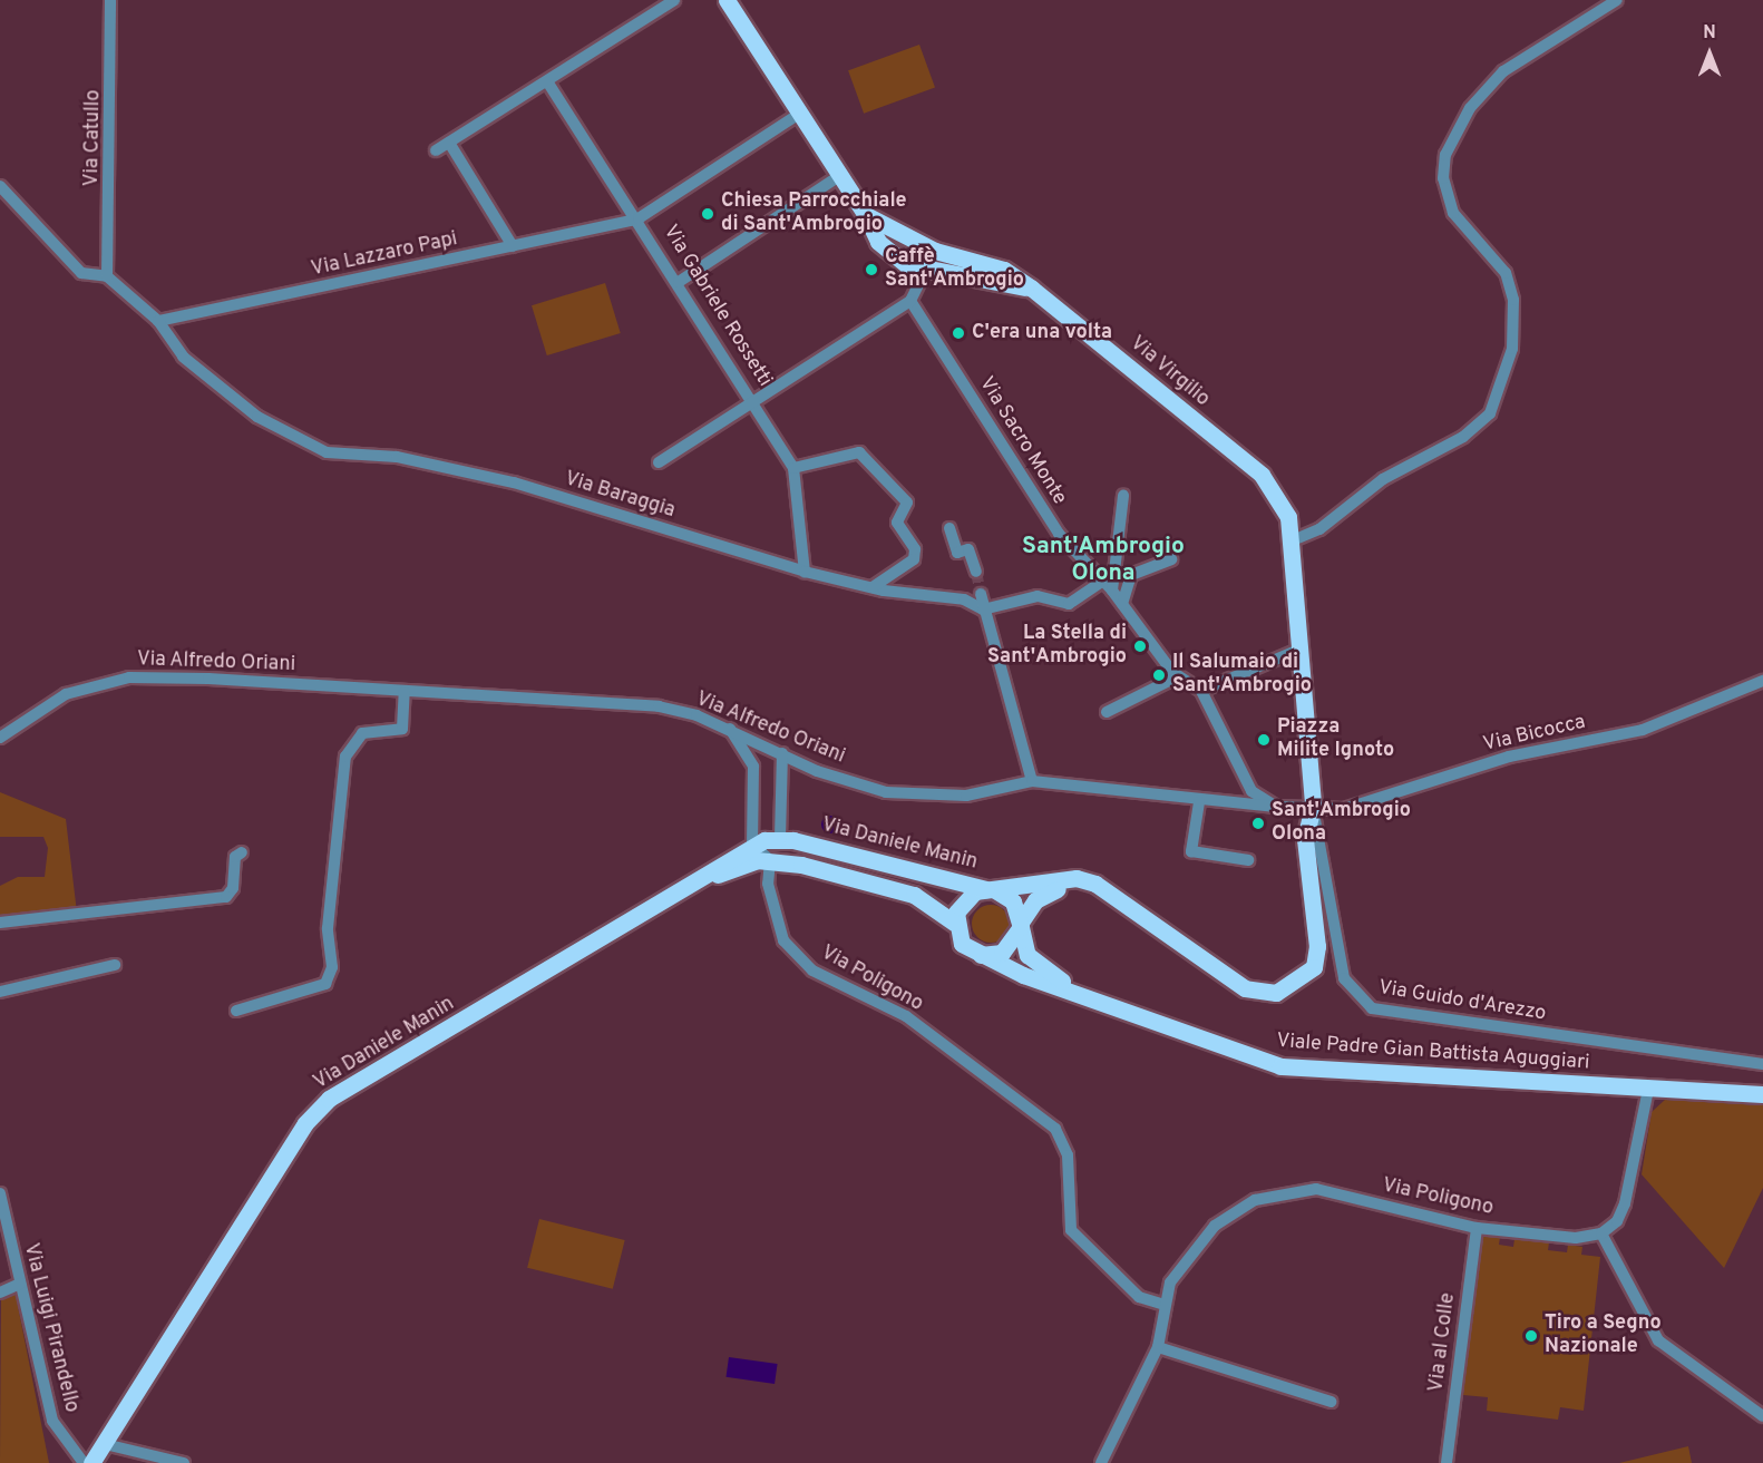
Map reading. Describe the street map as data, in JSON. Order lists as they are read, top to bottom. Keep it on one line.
{"streets":{"main road":["Via Virgilio","Via Daniele Manin","Viale Padre Gian Battista Aguggiari"],"street":["Via Catullo","Via Lazzaro Papi","Via Gabriele Rossetti","Via Sacro Monte","Via Baraggia","Via Alfredo Oriani","Via Bicocca","Via Poligono","Via Guido d'Arezzo","Via Luigi Pirandello","Via al Colle"]},"crossings":[["Via Lazzaro Papi","Via Gabriele Rossetti"],["Via Lazzaro Papi","Via Virgilio"],["Via Lazzaro Papi","Via Baraggia"],["Via Gabriele Rossetti","Via Baraggia"],["Via Virgilio","Via Bicocca"],["Via Virgilio","Via Guido d'Arezzo"],["Via Bicocca","Via Guido d'Arezzo"],["Via Daniele Manin","Via Poligono"],["Via Daniele Manin","Viale Padre Gian Battista Aguggiari"],["Via Poligono","Via al Colle"]],"districts":["Sant'Ambrogio Olona"],"places":["Chiesa Parrocchiale di Sant'Ambrogio","Caffè Sant'Ambrogio","C'era una volta","La Stella di Sant'Ambrogio","Il Salumaio di Sant'Ambrogio","Piazza Milite Ignoto","Sant'Ambrogio Olona","Tiro a Segno Nazionale"],"north":"top"}
